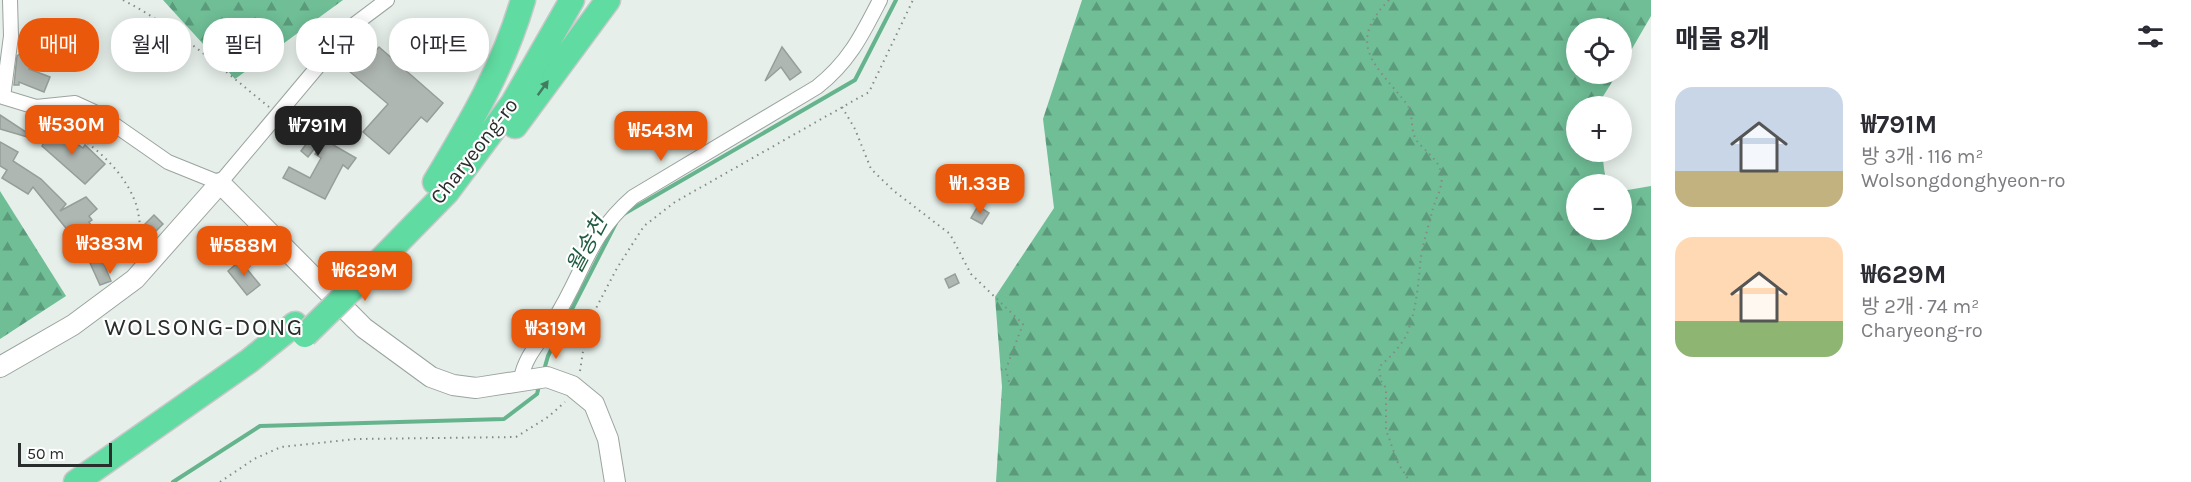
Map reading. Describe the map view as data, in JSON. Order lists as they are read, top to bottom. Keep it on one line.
{"streets":{"highway":["Charyeong-ro"]},"districts":["WOLSONG-DONG"],"water":["월송천"],"scale_bar":"50 m","page":{"heading":"매물 8개","map_buttons":["+","−"],"chip":["매매","월세","필터","신규","아파트"],"list":[{"name":"₩791M","note":"방 3개 · 116 m² · Wolsongdonghyeon-ro"},{"name":"₩629M","note":"방 2개 · 74 m² · Charyeong-ro"}],"price":["₩530M","₩791M","₩543M","₩1.33B","₩383M","₩588M","₩629M","₩319M"],"scale":"50 m"}}
